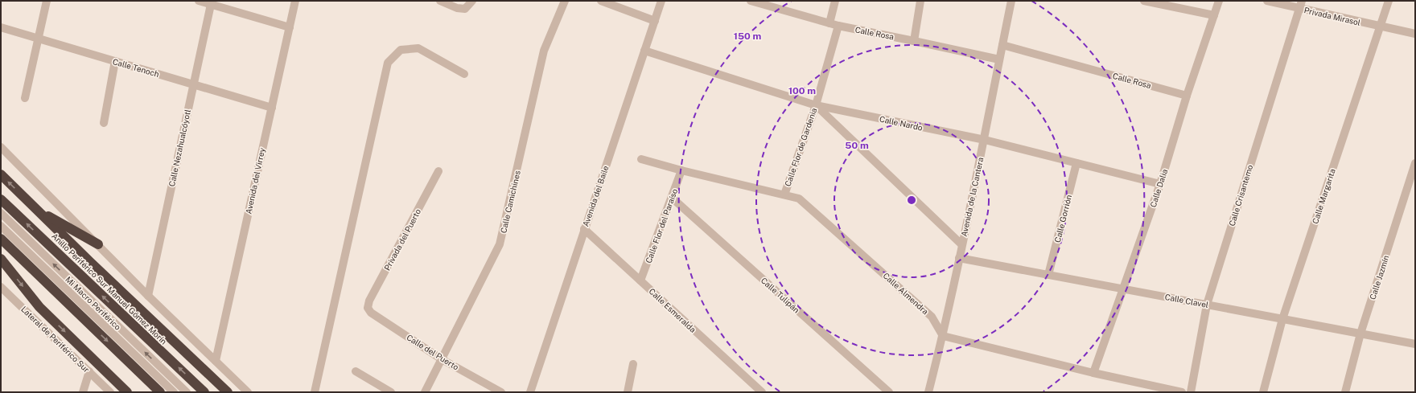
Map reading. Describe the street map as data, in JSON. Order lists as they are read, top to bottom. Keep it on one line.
{"streets":{"highway":["Anillo Periférico Sur Manuel Gómez Morín"],"street":["Privada Mirasol","Calle Rosa","Calle Tenoch","Calle Nardo","Calle Flor de Gardenia","Calle Nezahualcóyotl","Avenida del Virrey","Calle Dalia","Calle Crisantemo","Avenida del Baile","Calle Margarita","Avenida de la Cantera","Calle Camichines","Calle Gorrión","Calle Flor del Paraíso","Privada del Puerto","Calle Jazmín","Calle Almendra","Calle Tulipán","Calle Clavel","Mi Macro Periférico","Calle Esmeralda","Lateral de Periférico Sur","Calle del Puerto"]},"crossings":[["Privada Mirasol","Calle Crisantemo"],["Privada Mirasol","Calle Margarita"],["Calle Rosa","Calle Flor de Gardenia"],["Calle Rosa","Calle Dalia"],["Calle Rosa","Avenida de la Cantera"],["Calle Tenoch","Calle Nezahualcóyotl"],["Calle Tenoch","Avenida del Virrey"],["Calle Nardo","Calle Flor de Gardenia"],["Calle Nardo","Calle Dalia"],["Calle Nardo","Avenida del Baile"],["Calle Nardo","Avenida de la Cantera"],["Calle Nardo","Calle Gorrión"],["Calle Flor de Gardenia","Calle Almendra"],["Calle Dalia","Calle Clavel"],["Calle Crisantemo","Calle Clavel"],["Avenida del Baile","Calle Esmeralda"],["Calle Margarita","Calle Clavel"],["Avenida de la Cantera","Calle Almendra"],["Avenida de la Cantera","Calle Clavel"],["Calle Camichines","Calle del Puerto"],["Calle Gorrión","Calle Clavel"],["Calle Flor del Paraíso","Calle Almendra"],["Calle Flor del Paraíso","Calle Tulipán"],["Calle Flor del Paraíso","Calle Esmeralda"],["Privada del Puerto","Calle del Puerto"],["Calle Jazmín","Calle Clavel"]],"rings":["150 m","100 m","50 m"]}
